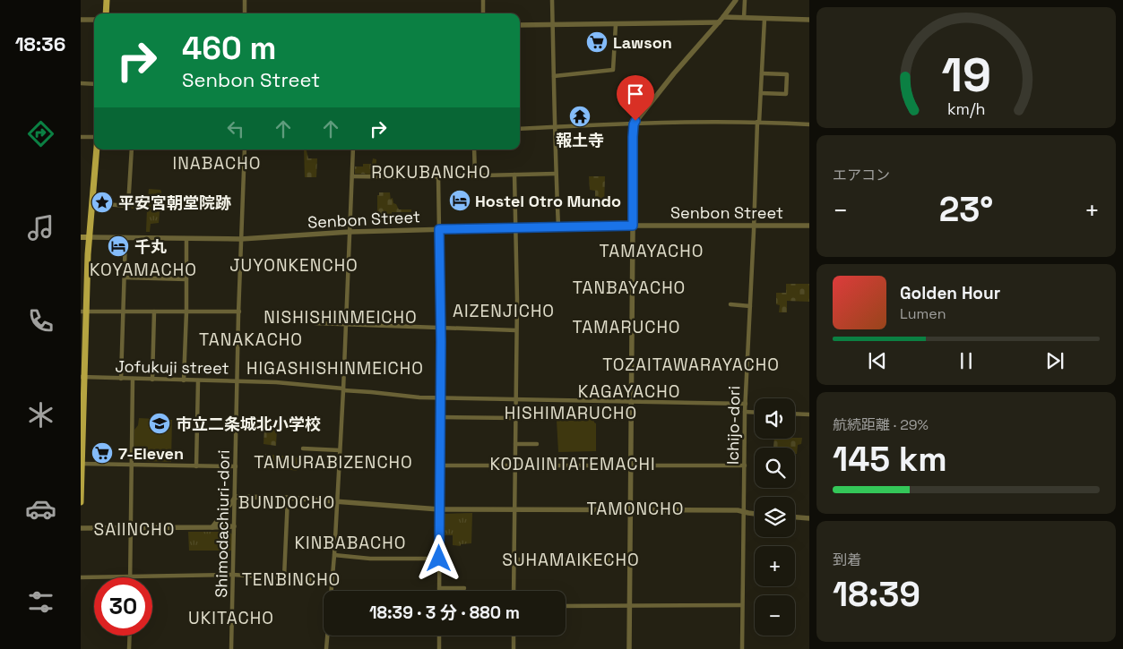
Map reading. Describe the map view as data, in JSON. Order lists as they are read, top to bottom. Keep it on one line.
{"streets":{"main road":["Senbon Street"],"street":["Jofukuji street","Ichijo-dori","Shimodachiuri-dori"]},"crossings":[["Senbon Street","Ichijo-dori"],["Senbon Street","Shimodachiuri-dori"],["Jofukuji street","Ichijo-dori"],["Jofukuji street","Shimodachiuri-dori"]],"districts":["INABACHO","ROKUBANCHO","TAMAYACHO","JUYONKENCHO","KOYAMACHO","TANBAYACHO","AIZENJICHO","NISHISHINMEICHO","TAMARUCHO","TANAKACHO","TOZAITAWARAYACHO","HIGASHISHINMEICHO","KAGAYACHO","HISHIMARUCHO","TAMURABIZENCHO","KODAIINTATEMACHI","BUNDOCHO","TAMONCHO","SAIINCHO","KINBABACHO","SUHAMAIKECHO","TENBINCHO","UKITACHO"],"places":{"supermarket":["Lawson","7-Eleven"],"temple":["報土寺"],"hotel":["Hostel Otro Mundo","千丸"],"place":["平安宮朝堂院跡"],"school or university":["市立二条城北小学校"]},"page":{"tabs":"18:36","turn":["460 m","Senbon Street"],"tile":["エアコン",["航続距離 · 29%","145 km"],["到着","18:39"]],"heat":["−","23°","+"],"song":["Golden Hour","Lumen"],"map_buttons":["+","−"],"limit":"30","trip":"18:39 · 3 分 · 880 m","gauge":["19","km/h"]}}
